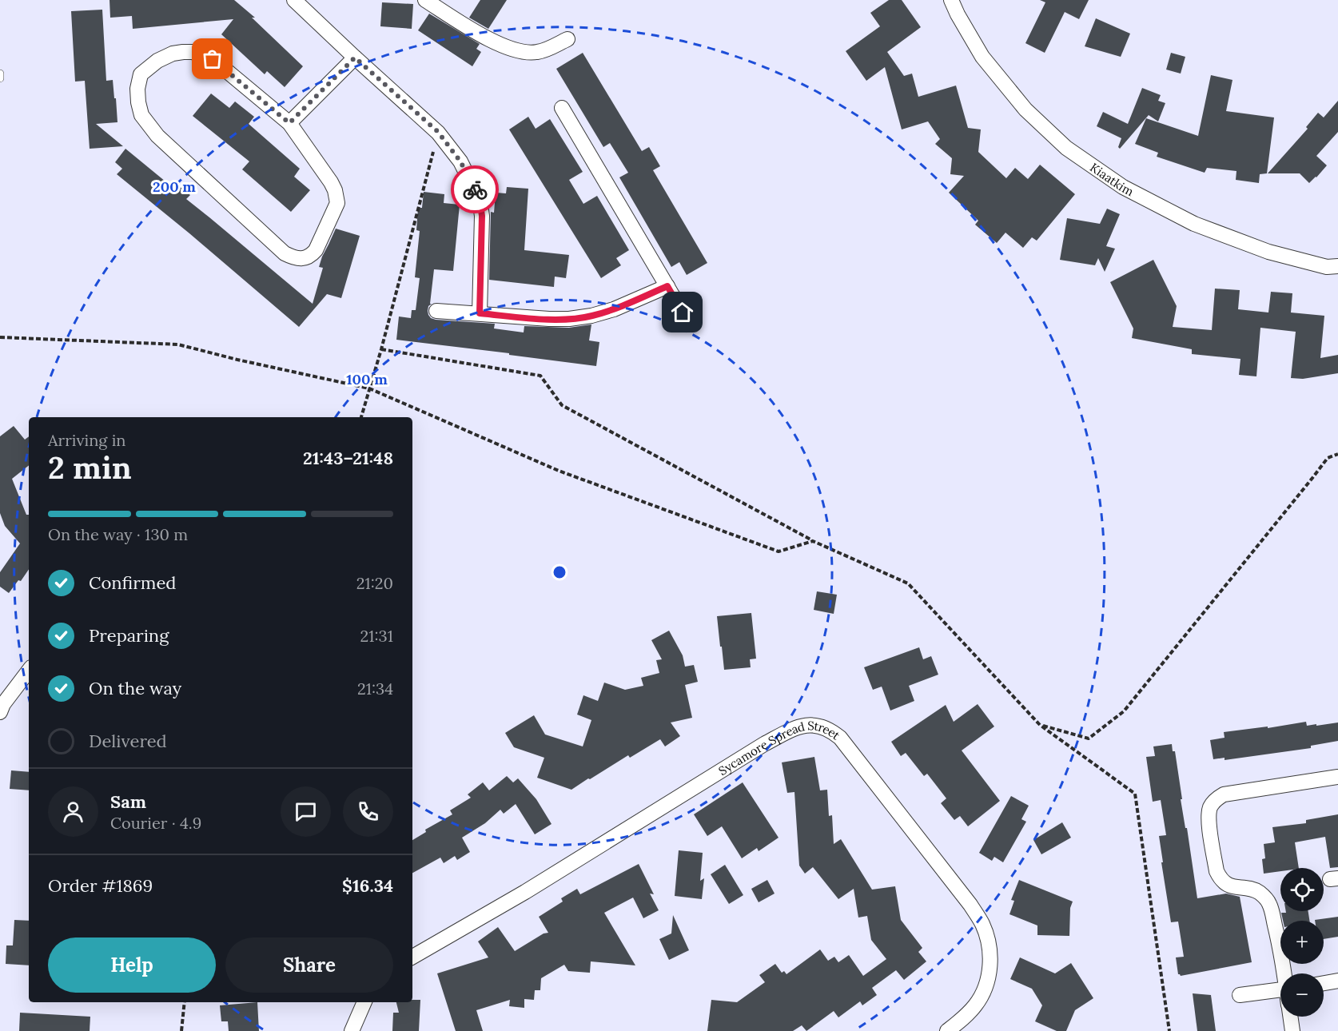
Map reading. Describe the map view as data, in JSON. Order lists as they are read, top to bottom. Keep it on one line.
{"streets":{"street":["Kiaatkim","Sycamore Spread Street"]},"page":{"heading":["2 min","Arriving in","21:43–21:48"],"panel":["Sam","Courier · 4.9","Order #1869","$16.34"],"bar":"On the way · 130 m","list":[["Confirmed","21:20"],["Preparing","21:31"],["On the way","21:34"],"Delivered"],"map_buttons":["+","−"],"buttons":["Help","Share"]},"rings":["200 m","100 m"]}
